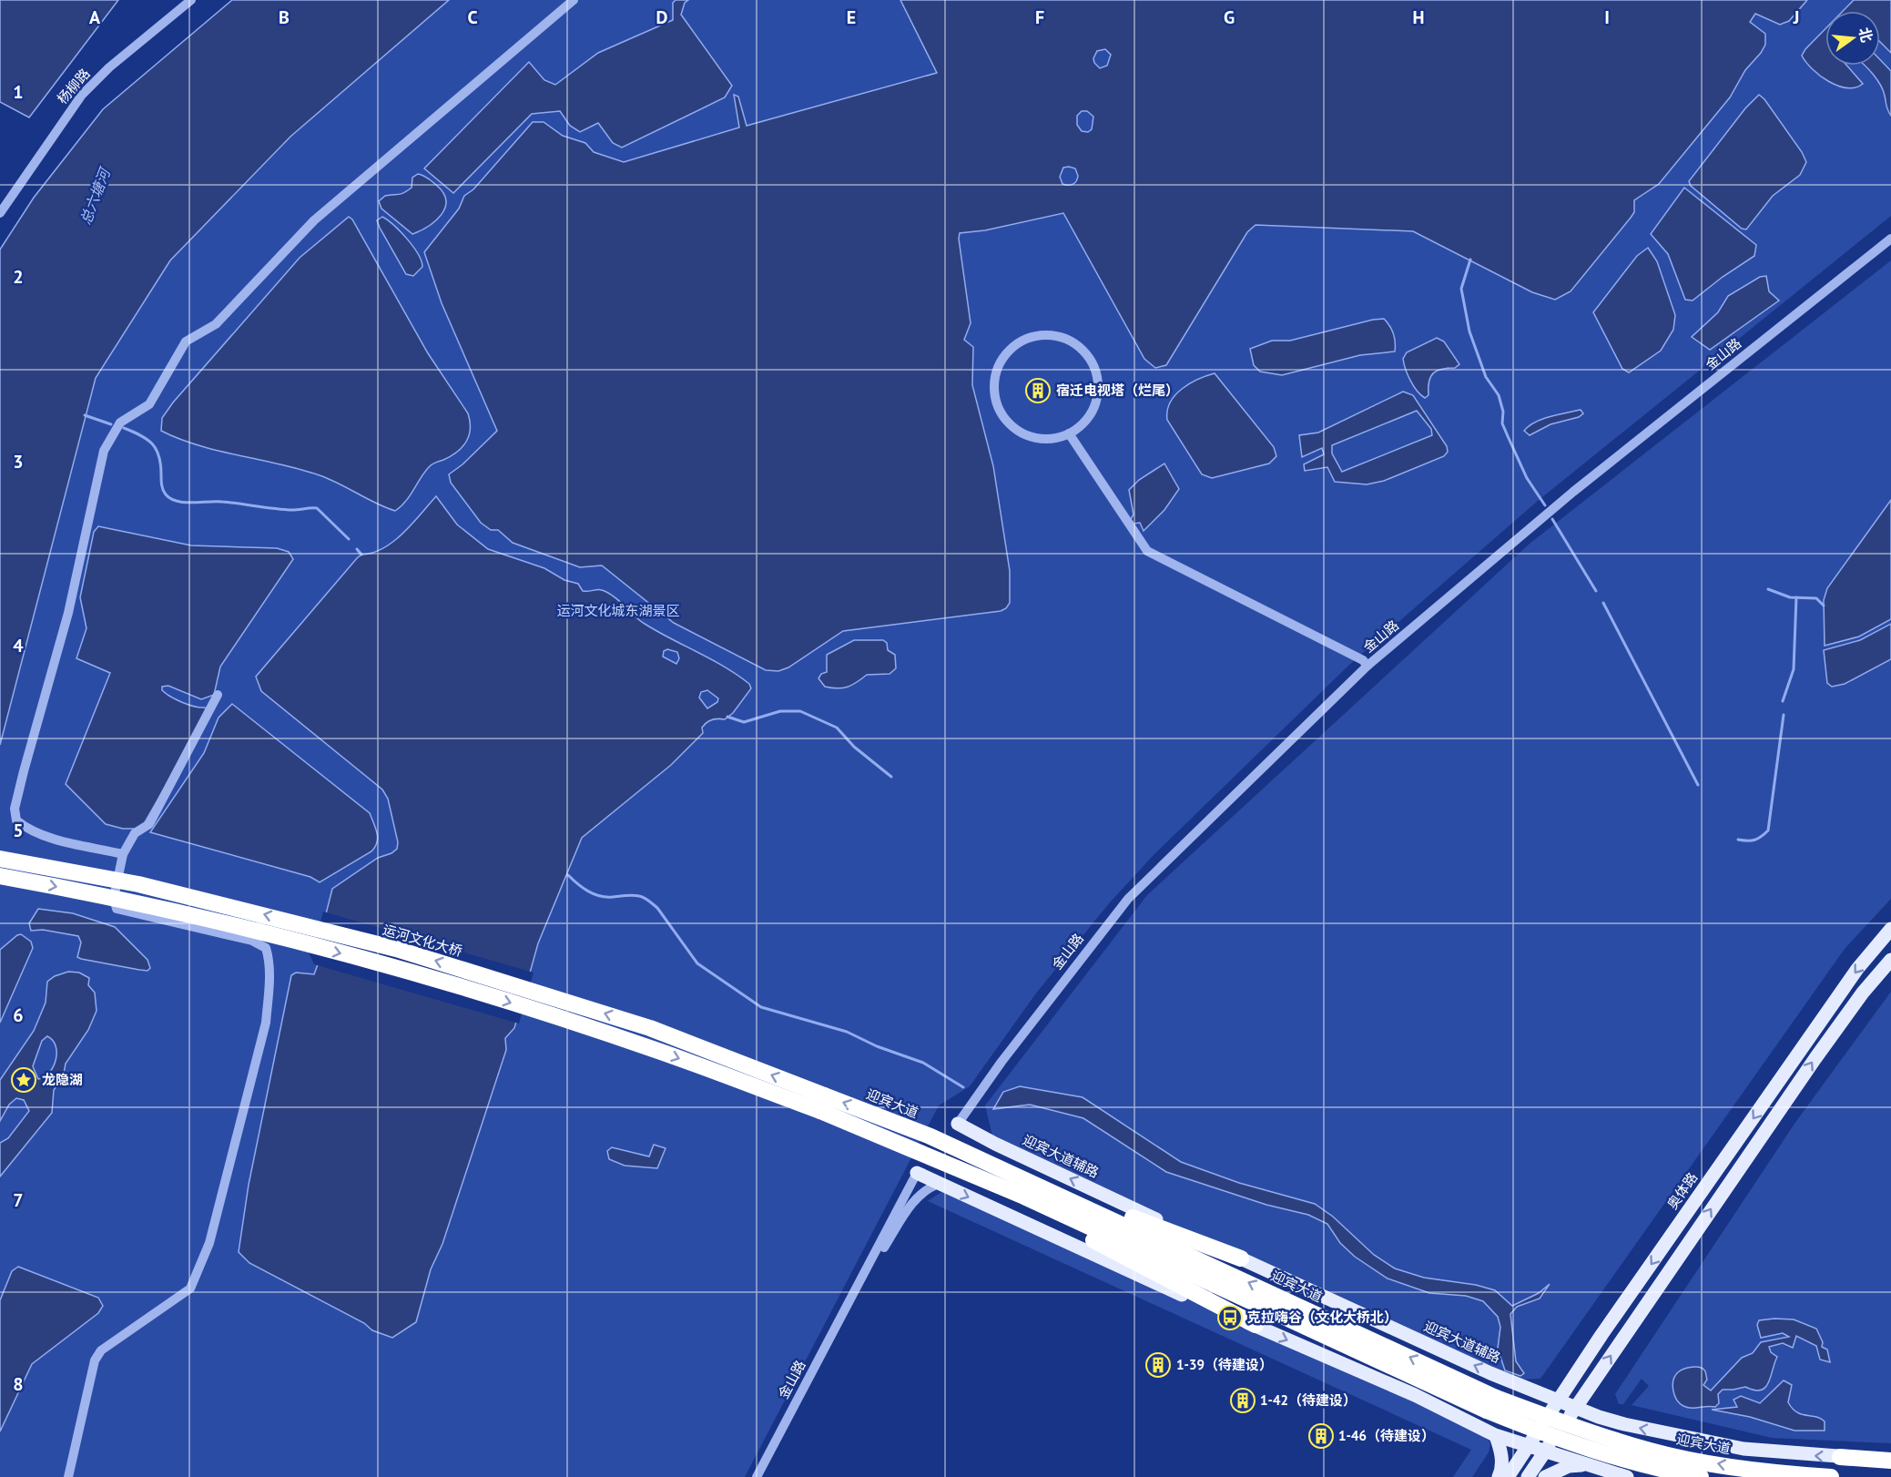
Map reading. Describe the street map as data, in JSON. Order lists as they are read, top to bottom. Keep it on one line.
{"streets":{"highway":["运河文化大桥","迎宾大道"],"main road":["迎宾大道辅路","奥体路"],"street":["杨柳路","金山路"]},"crossings":[["金山路","迎宾大道辅路"],["运河文化大桥","迎宾大道"],["迎宾大道辅路","奥体路"]],"water":["总六塘河"],"parks":["运河文化城东湖景区"],"places":{"building":["宿迁电视塔（烂尾）","1-39（待建设）","1-42（待建设）","1-46（待建设）"],"place":["龙隐湖"],"bus stop":["克拉嗨谷（文化大桥北）"]},"north":"right","grid":{"columns":["A","B","C","D","E","F","G","H","I","J"],"rows":["1","2","3","4","5","6","7","8"]}}
